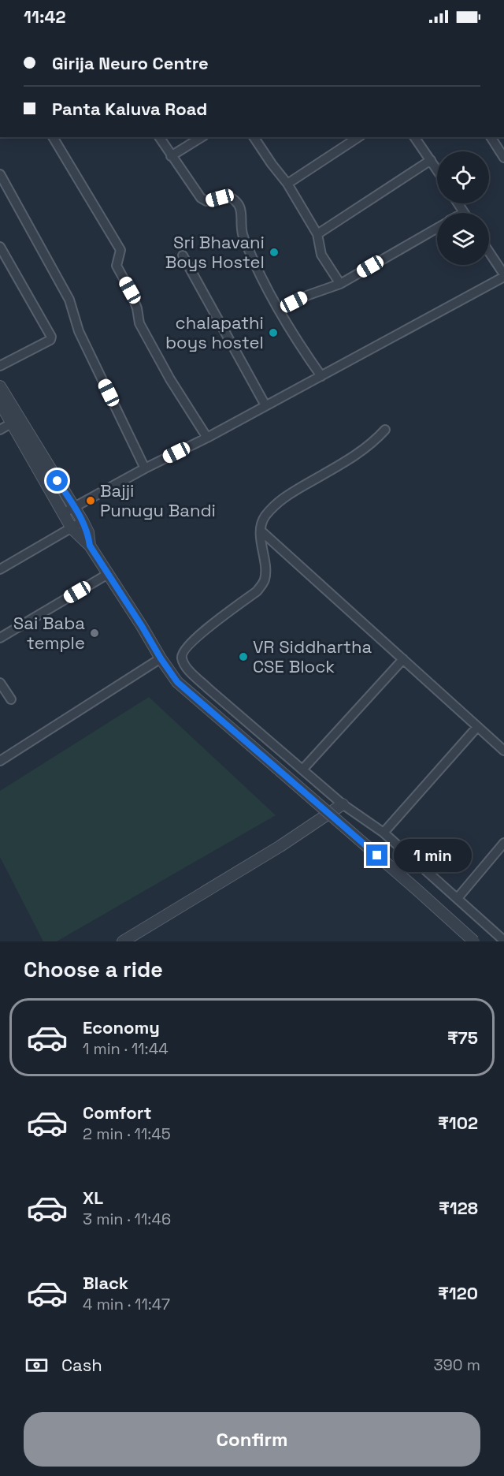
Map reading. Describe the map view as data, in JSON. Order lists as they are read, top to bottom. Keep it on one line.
{"places":["Sri Bhavani Boys Hostel","chalapathi boys hostel","Bajji Punugu Bandi","Sai Baba temple","VR Siddhartha CSE Block"],"page":{"status":"11:42","banner":["Girija Neuro Centre","Panta Kaluva Road"],"bubble":"1 min","heading":"Choose a ride","list":[{"name":"Economy","note":"1 min · 11:44","value":"₹75"},{"name":"Comfort","note":"2 min · 11:45","value":"₹102"},{"name":"XL","note":"3 min · 11:46","value":"₹128"},{"name":"Black","note":"4 min · 11:47","value":"₹120"}],"pay":["Cash","390 m"],"buttons":"Confirm"}}
